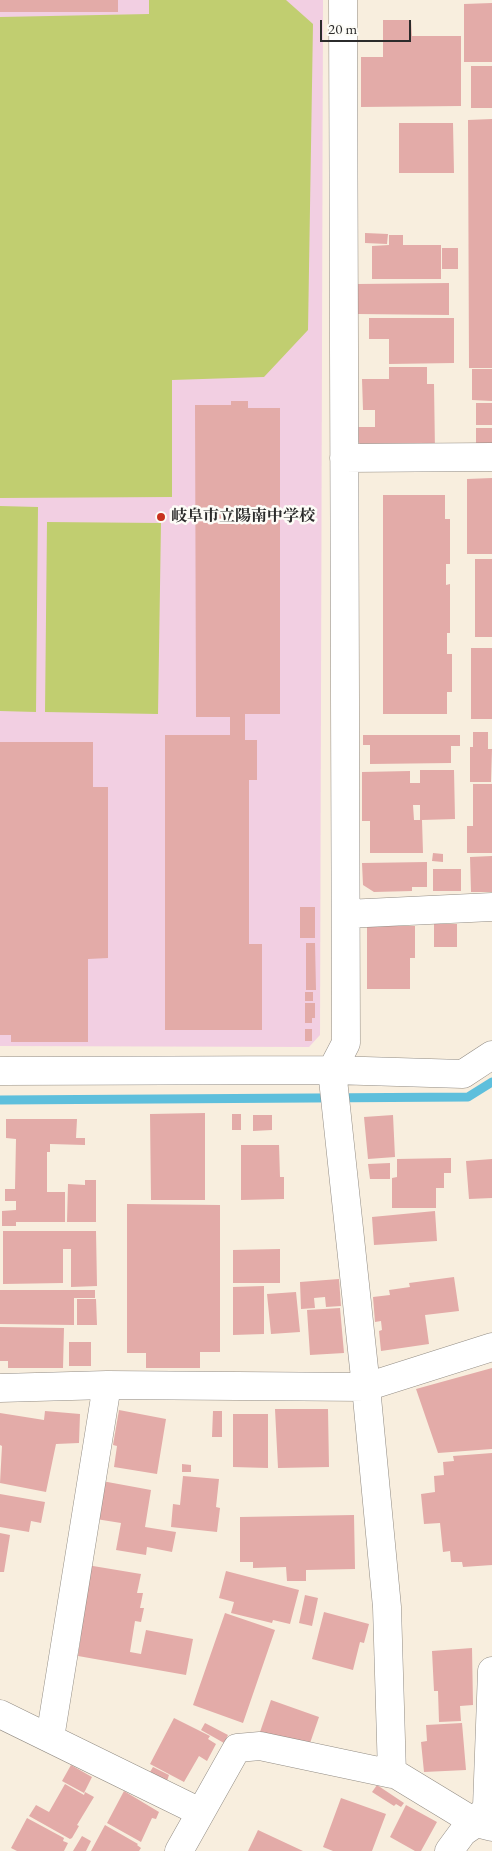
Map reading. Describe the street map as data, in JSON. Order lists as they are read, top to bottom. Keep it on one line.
{"places":["岐阜市立陽南中学校"],"scale_bar":"20 m"}
